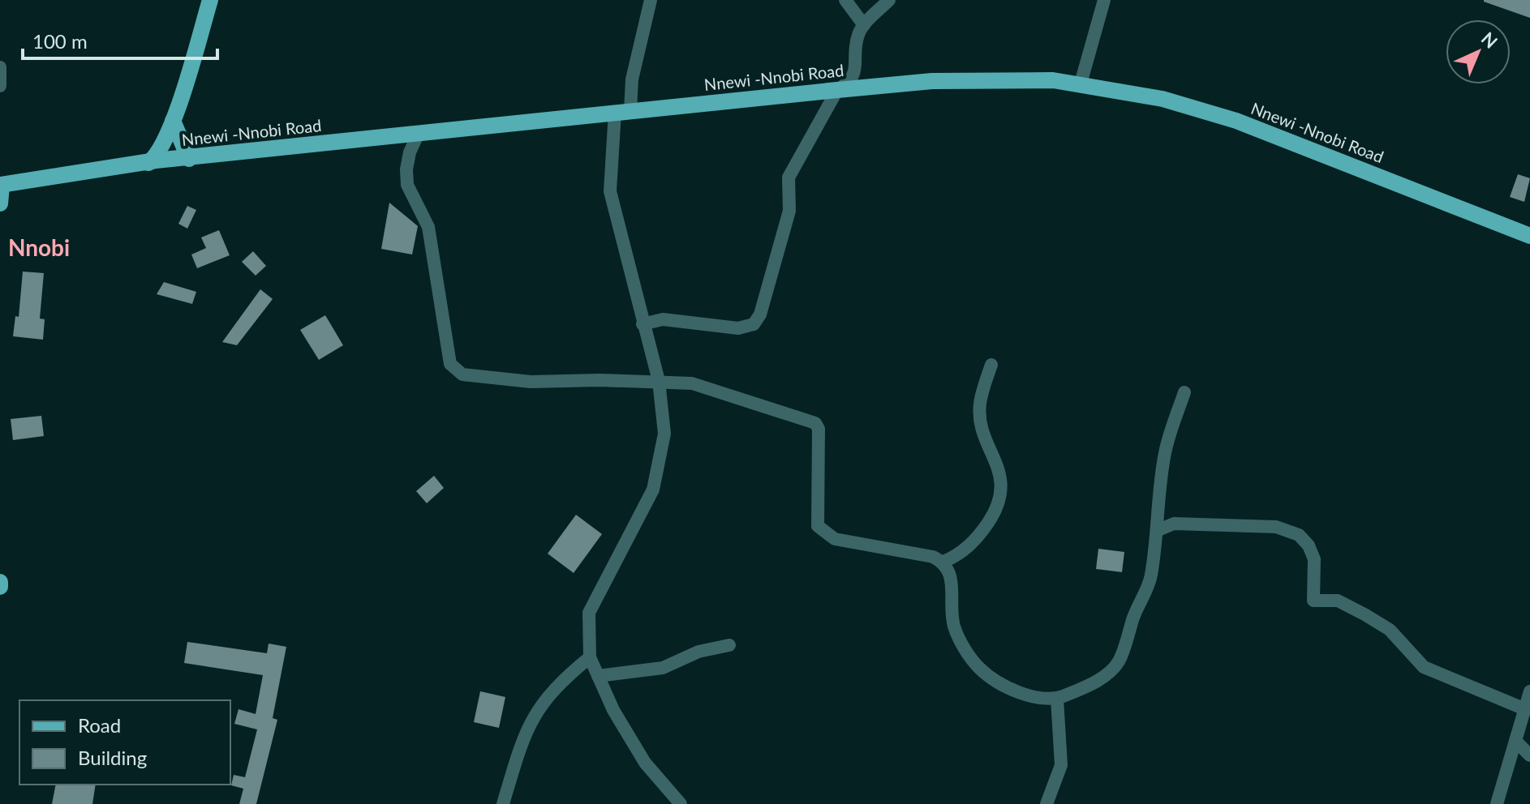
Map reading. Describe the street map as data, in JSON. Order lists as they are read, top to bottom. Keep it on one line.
{"streets":{"main road":["Nnewi -Nnobi Road"]},"districts":["Nnobi"],"legend":["Road","Building"],"scale_bar":"100 m","north":"top right"}
